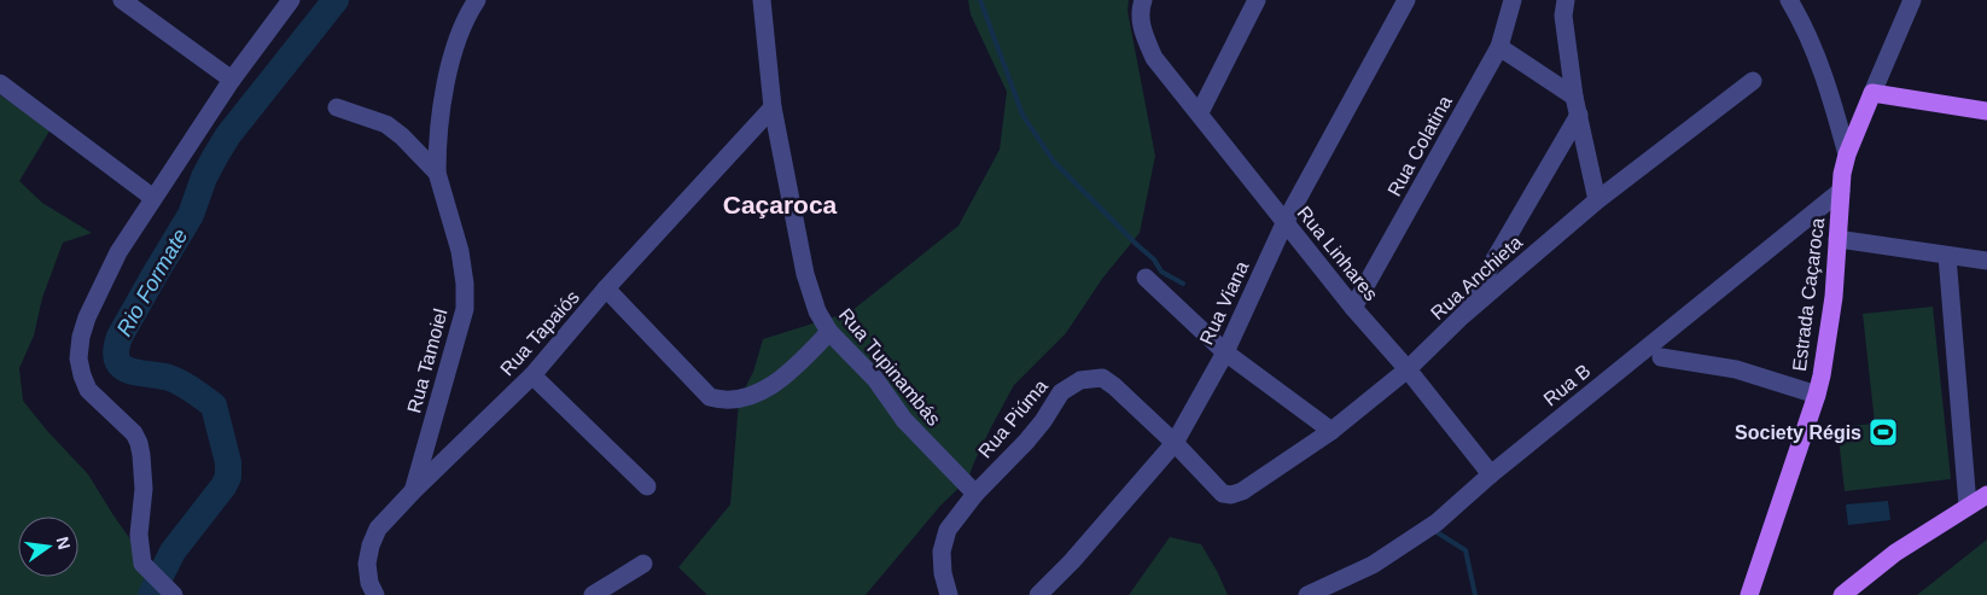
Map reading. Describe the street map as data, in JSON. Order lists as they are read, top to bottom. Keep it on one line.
{"streets":{"main road":["Estrada Caçaroca"],"street":["Rua Colatina","Rua Linhares","Rua Anchieta","Rua Viana","Rua Tapaiós","Rua Tamoiel","Rua Tupinambás","Rua B","Rua Piúma"]},"crossings":[["Rua Colatina","Rua Linhares"],["Rua Linhares","Rua Anchieta"],["Rua Linhares","Rua Viana"],["Rua Linhares","Rua B"],["Rua Anchieta","Rua Piúma"],["Estrada Caçaroca","Rua B"],["Rua Viana","Rua Piúma"],["Rua Tapaiós","Rua Tamoiel"],["Rua Tapaiós","Rua Tupinambás"],["Rua Tupinambás","Rua Piúma"]],"districts":["Caçaroca"],"water":["Rio Formate"],"places":{"sports":["Society Régis"]},"north":"right"}
